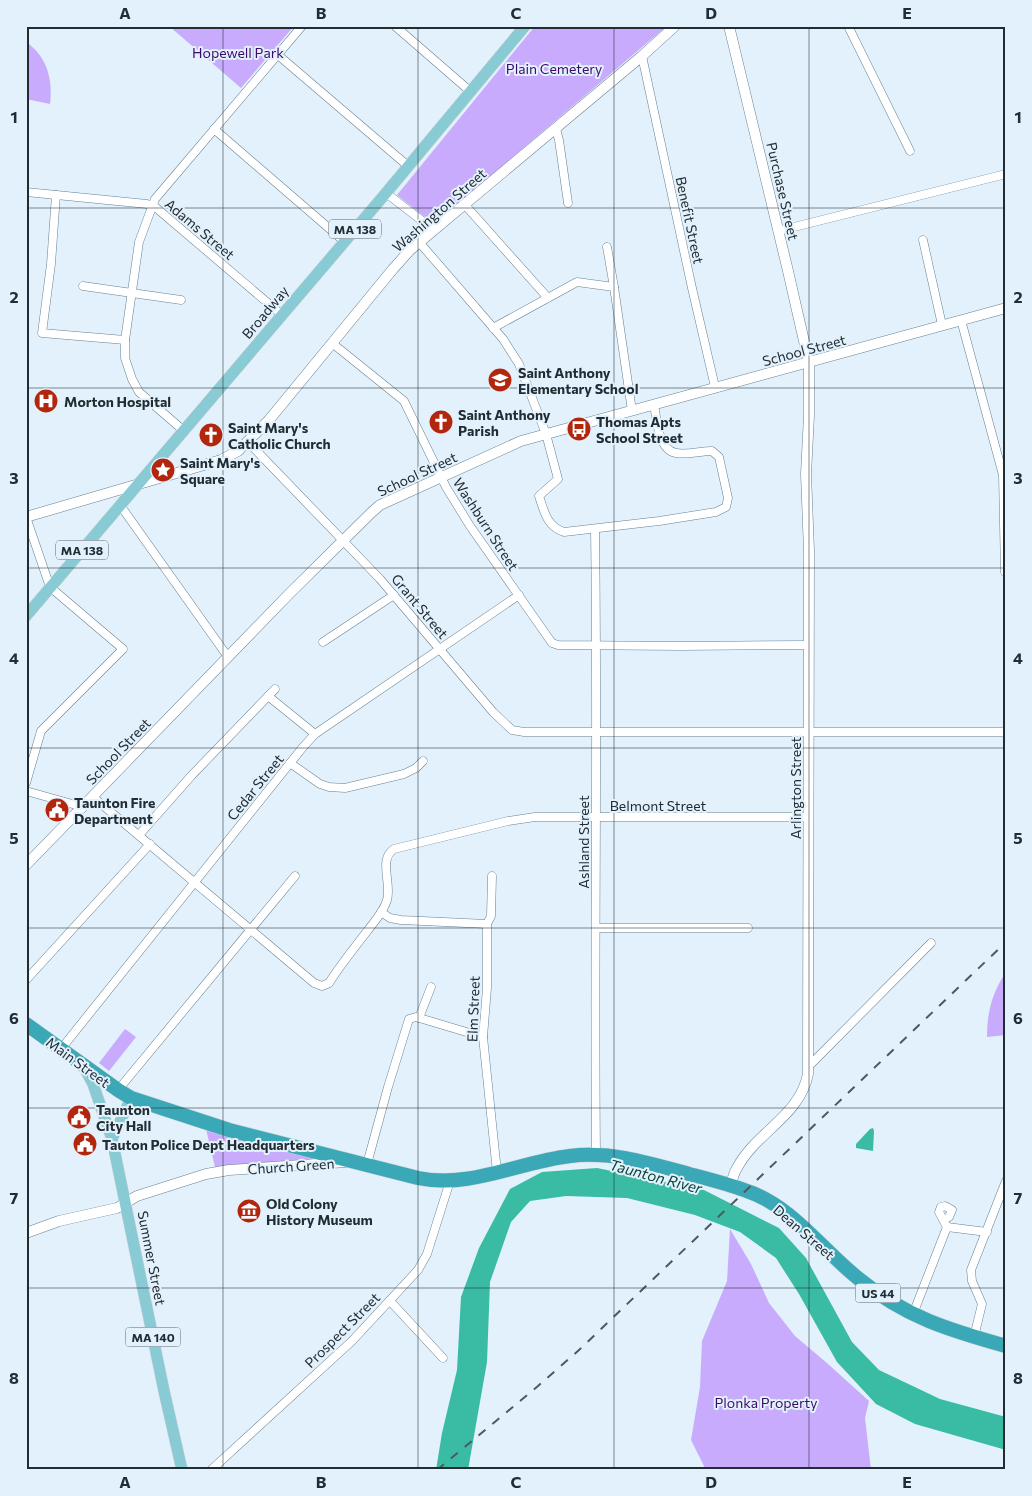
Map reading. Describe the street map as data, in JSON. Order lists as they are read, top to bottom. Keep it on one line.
{"streets":{"highway":["Main Street","Church Green","Dean Street","US 44"],"main road":["MA 138","Broadway","Summer Street","MA 140"],"street":["Purchase Street","Washington Street","Benefit Street","Adams Street","School Street","Washburn Street","Grant Street","Cedar Street","Arlington Street","Belmont Street","Ashland Street","Elm Street","Prospect Street"]},"crossings":[["Purchase Street","School Street"],["Purchase Street","Arlington Street"],["Washington Street","Benefit Street"],["Washington Street","Washburn Street"],["Washington Street","Grant Street"],["Benefit Street","School Street"],["Adams Street","Broadway"],["School Street","Washburn Street"],["School Street","Grant Street"],["School Street","Arlington Street"],["Washburn Street","Cedar Street"],["Washburn Street","Ashland Street"],["Grant Street","Cedar Street"],["Grant Street","Arlington Street"],["Grant Street","Ashland Street"],["Cedar Street","Main Street"],["Arlington Street","Belmont Street"],["Arlington Street","Dean Street"],["Belmont Street","Ashland Street"],["Ashland Street","Dean Street"],["Elm Street","Dean Street"],["Main Street","Church Green"],["Main Street","Summer Street"],["Church Green","Dean Street"],["Church Green","Summer Street"],["Dean Street","Prospect Street"]],"water":["Taunton River"],"parks":["Hopewell Park","Plain Cemetery","Plonka Property"],"places":{"school or university":["Saint Anthony Elementary School"],"hospital":["Morton Hospital"],"church":["Saint Anthony Parish","Saint Mary's Catholic Church"],"bus stop":["Thomas Apts School Street"],"place":["Saint Mary's Square"],"public building":["Taunton Fire Department","Taunton City Hall","Tauton Police Dept Headquarters"],"museum":["Old Colony History Museum"]},"grid":{"columns":["A","B","C","D","E"],"rows":["1","2","3","4","5","6","7","8"]}}
